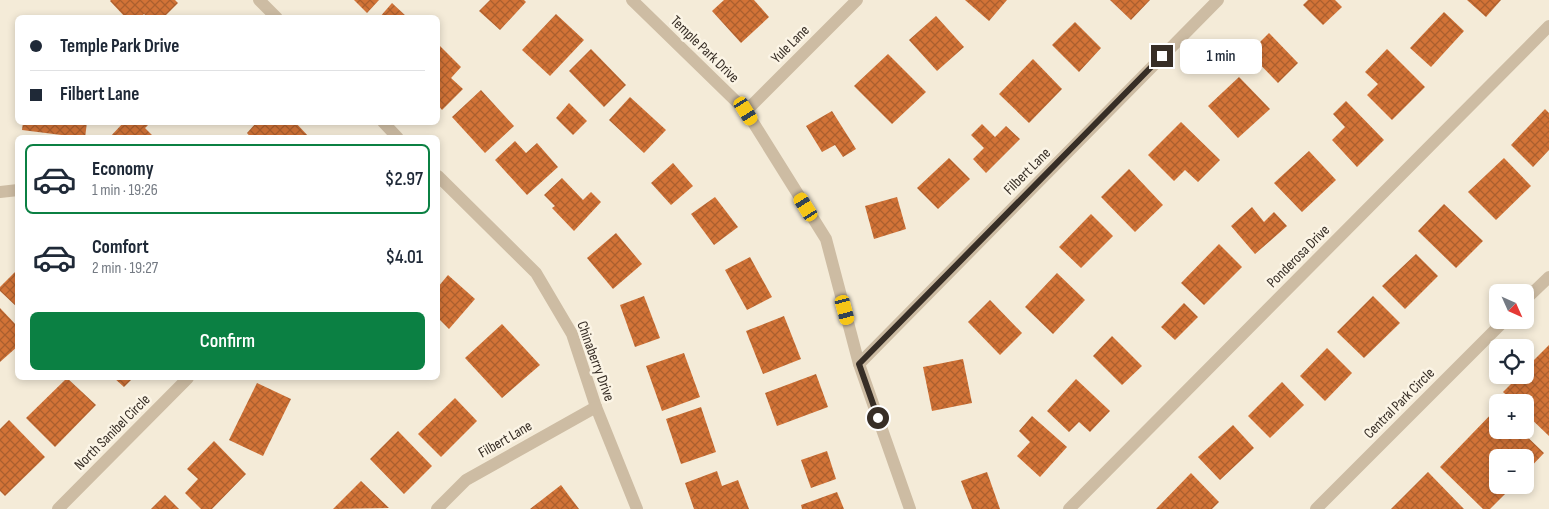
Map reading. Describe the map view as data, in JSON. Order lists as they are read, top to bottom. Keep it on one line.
{"streets":{"street":["Yule Lane","Temple Park Drive","Filbert Lane","Ponderosa Drive","Chinaberry Drive","Central Park Circle","North Sanibel Circle"]},"crossings":[["Yule Lane","Temple Park Drive"],["Temple Park Drive","Filbert Lane"],["Filbert Lane","Chinaberry Drive"]],"north":"bottom right","page":{"banner":["Temple Park Drive","Filbert Lane"],"bubble":"1 min","list":[{"name":"Economy","note":"1 min · 19:26","value":"$2.97"},{"name":"Comfort","note":"2 min · 19:27","value":"$4.01"}],"map_buttons":["+","−"],"buttons":"Confirm"}}
